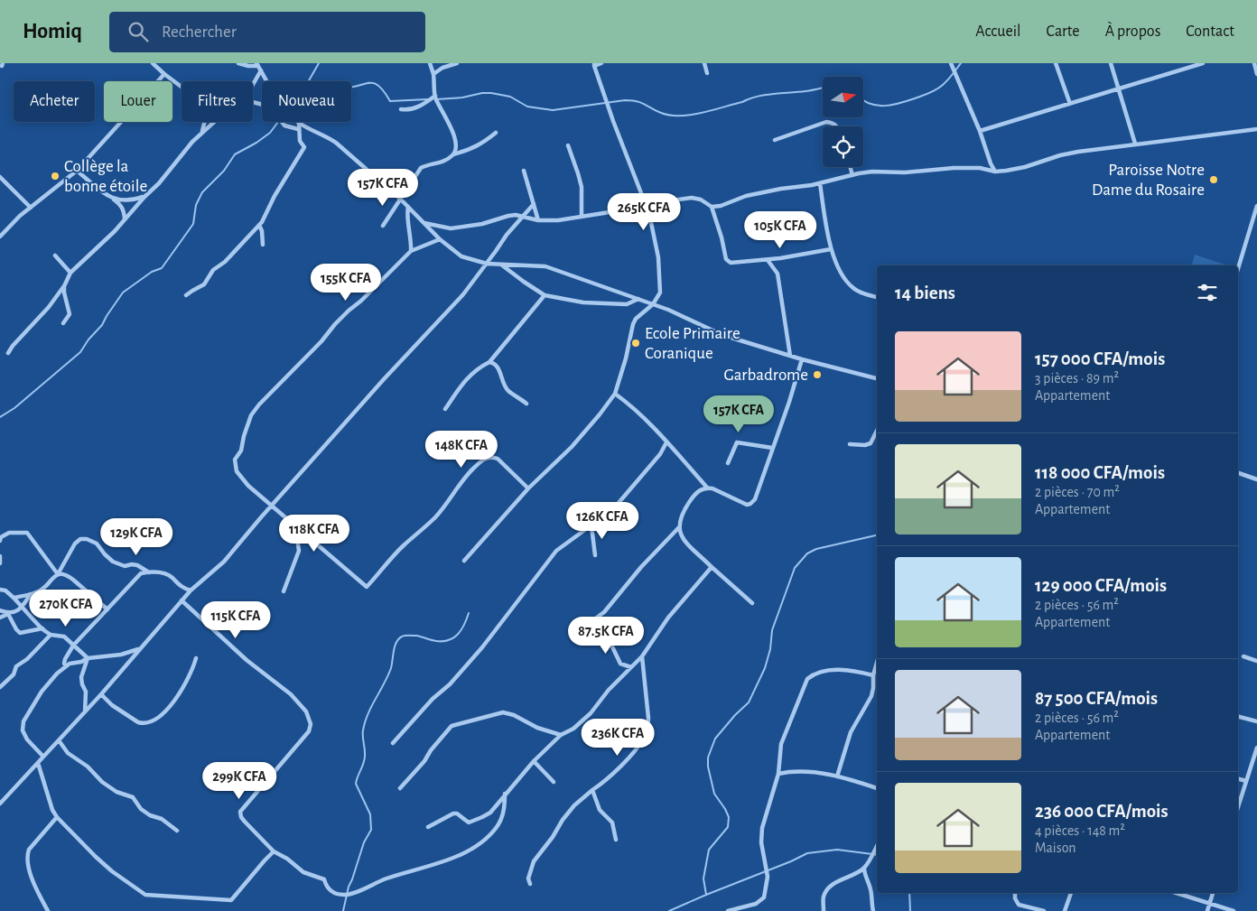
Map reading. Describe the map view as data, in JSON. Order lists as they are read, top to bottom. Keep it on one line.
{"places":["Collège la bonne étoile","Paroisse Notre Dame du Rosaire","Ecole Primaire Coranique","Garbadrome"],"north":"right","page":{"header":"Homiq","search":"Rechercher","nav":["Accueil","Carte","À propos","Contact"],"chip":["Acheter","Louer","Filtres","Nouveau"],"price":["157K CFA","265K CFA","105K CFA","155K CFA","157K CFA","148K CFA","126K CFA","118K CFA","129K CFA","270K CFA","115K CFA","87.5K CFA","236K CFA","299K CFA"],"heading":"14 biens","list":[{"name":"157 000 CFA/mois","note":"3 pièces · 89 m² · Appartement"},{"name":"118 000 CFA/mois","note":"2 pièces · 70 m² · Appartement"},{"name":"129 000 CFA/mois","note":"2 pièces · 56 m² · Appartement"},{"name":"87 500 CFA/mois","note":"2 pièces · 56 m² · Appartement"},{"name":"236 000 CFA/mois","note":"4 pièces · 148 m² · Maison"}]}}
